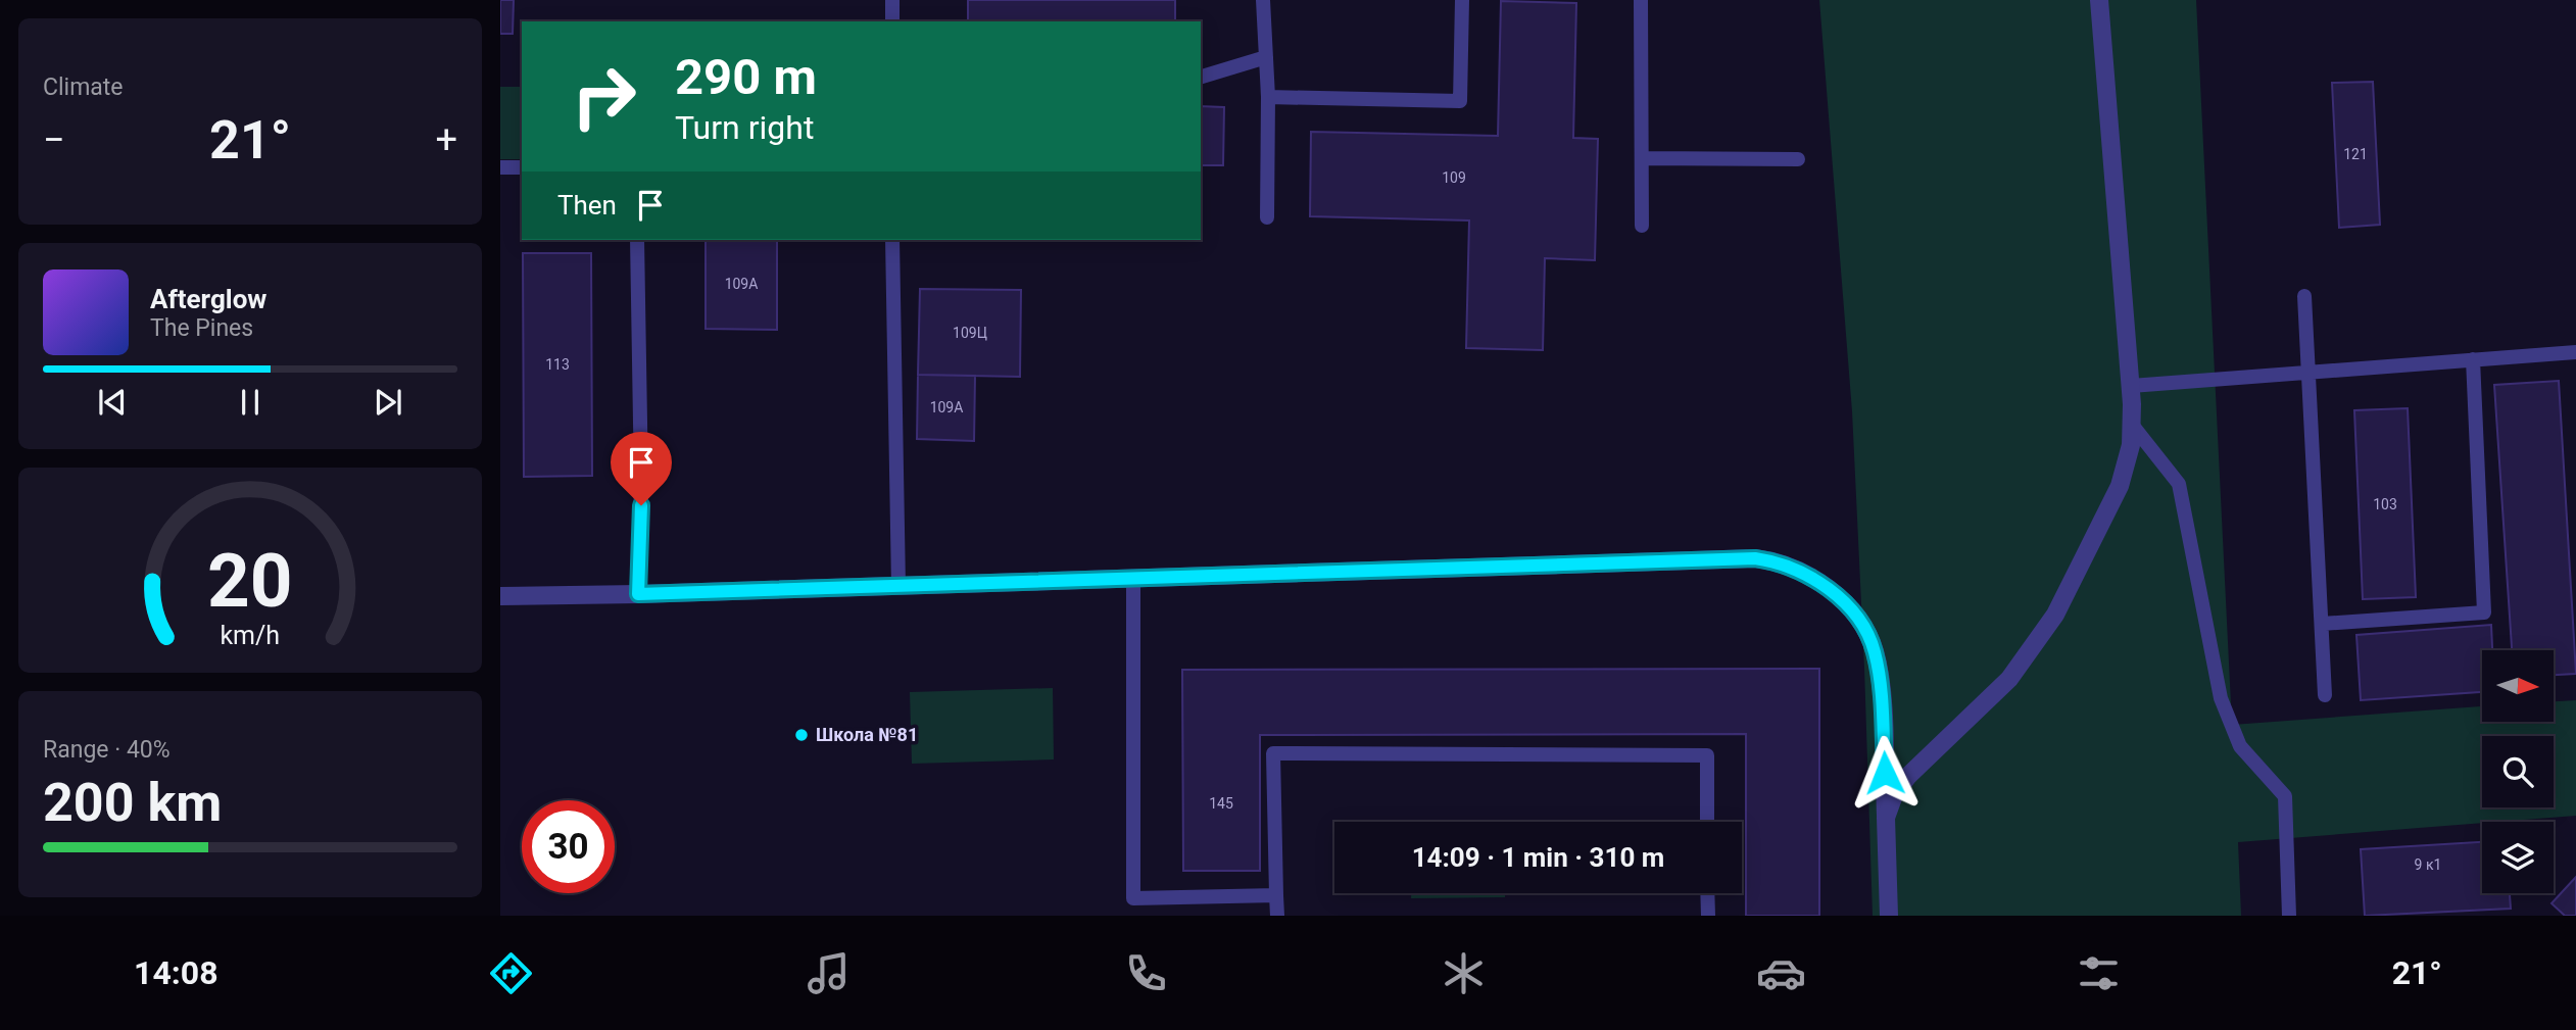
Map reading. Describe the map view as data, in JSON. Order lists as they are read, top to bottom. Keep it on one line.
{"places":["Школа №81"],"house_numbers":["121","109","109А","109Ц","113","109А","103","145","9 к1"],"north":"right","page":{"tile":["Climate",["Range · 40%","200 km"]],"turn":["290 m","Turn right"],"heat":["−","21°","+"],"then":"Then","song":["Afterglow","The Pines"],"limit":"30","trip":"14:09 · 1 min · 310 m","tabs":["14:08","21°"],"gauge":["20","km/h"]}}
